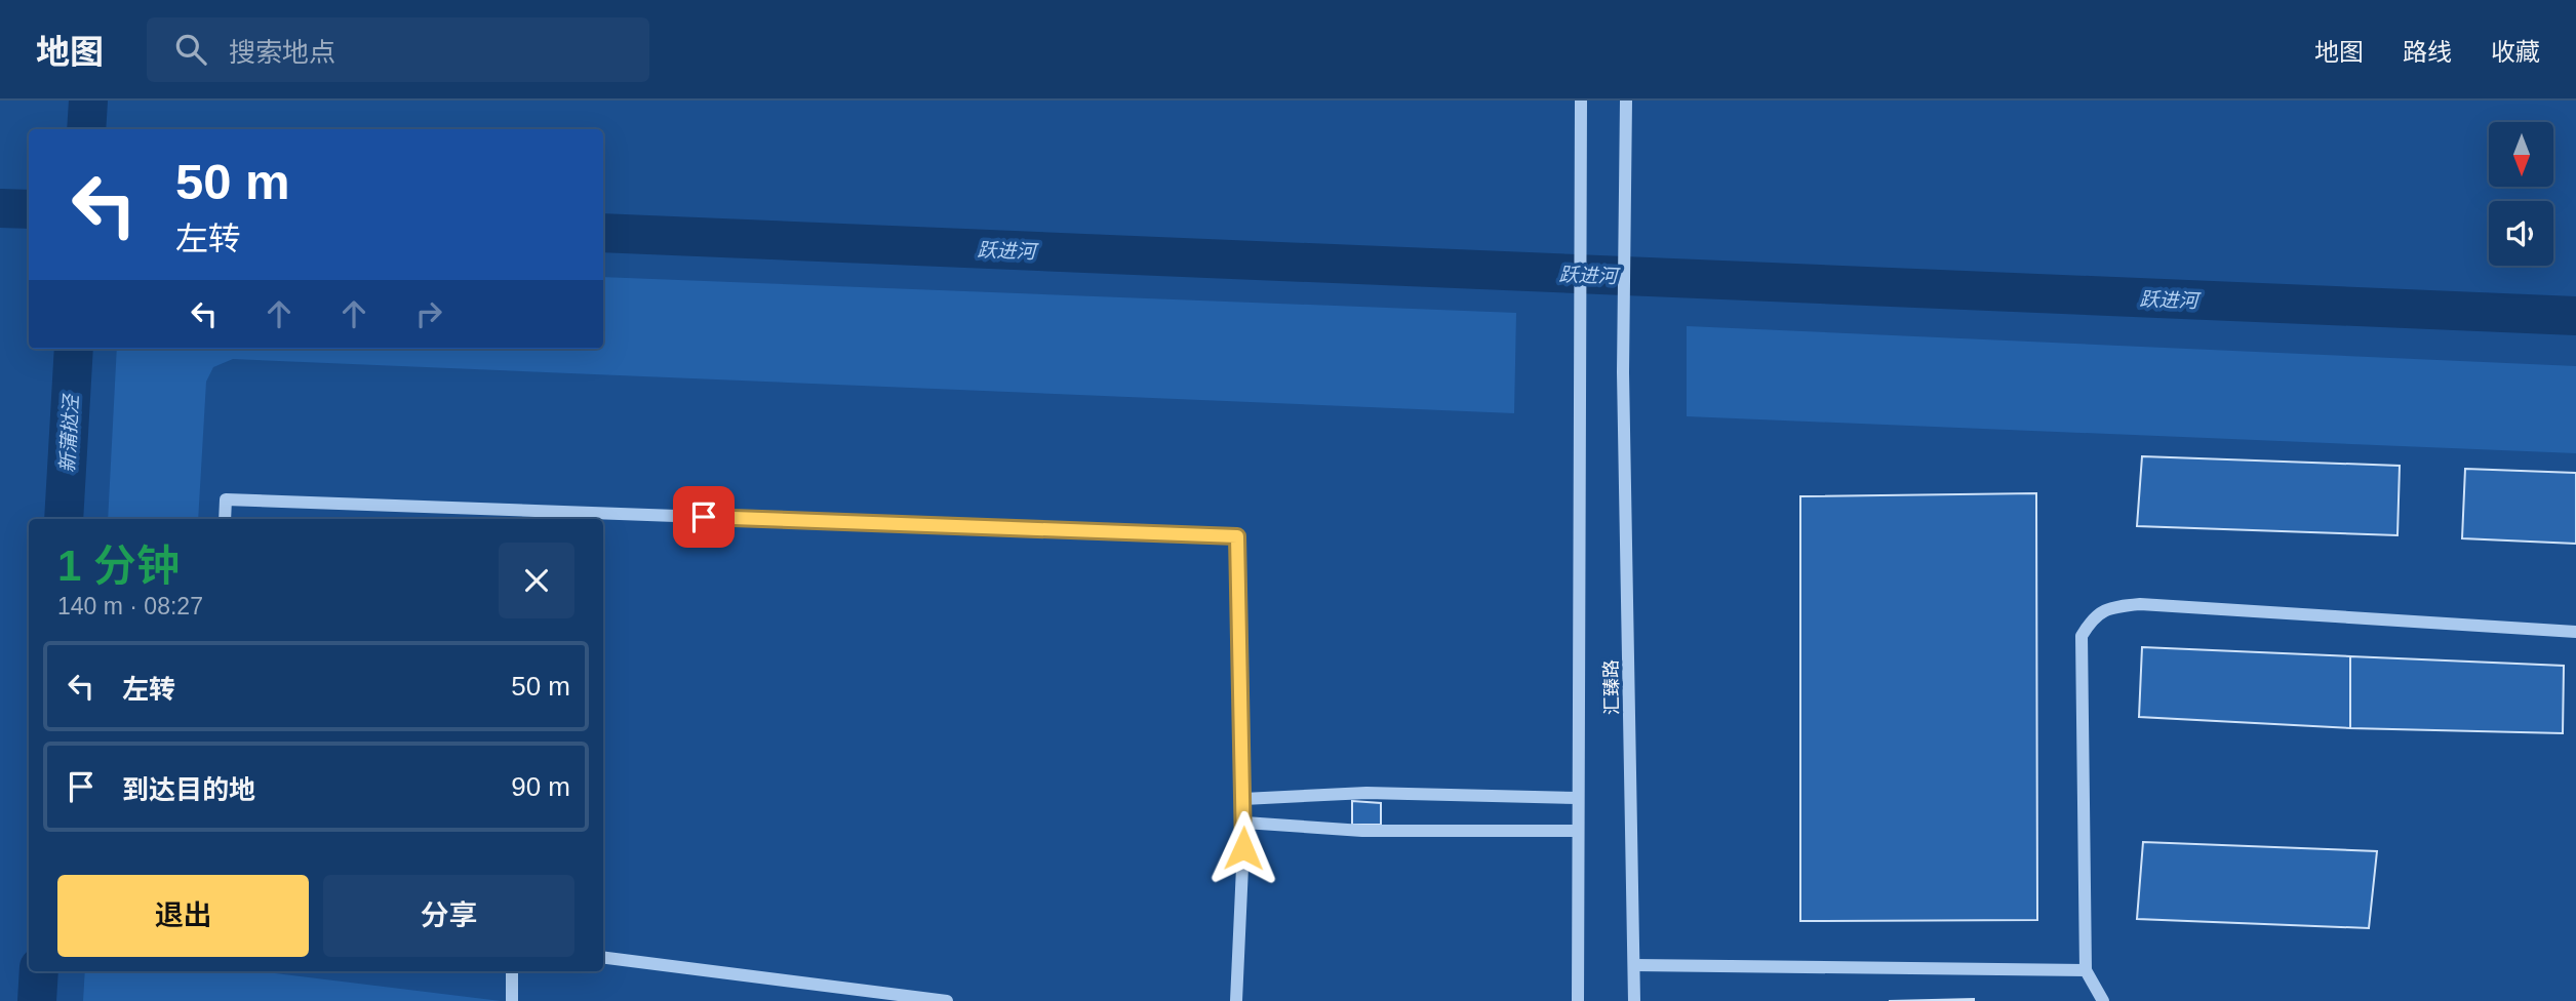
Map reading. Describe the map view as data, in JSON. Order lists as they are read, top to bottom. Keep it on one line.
{"streets":{"street":["汇臻路"]},"water":["跃进河","新蒲挞泾"],"north":"bottom","page":{"header":"地图","search":"搜索地点","nav":["地图","路线","收藏"],"turn":["50 m","左转"],"heading":["1 分钟","140 m · 08:27"],"list":[{"name":"左转","value":"50 m"},{"name":"到达目的地","value":"90 m"}],"buttons":["退出","分享"]}}
